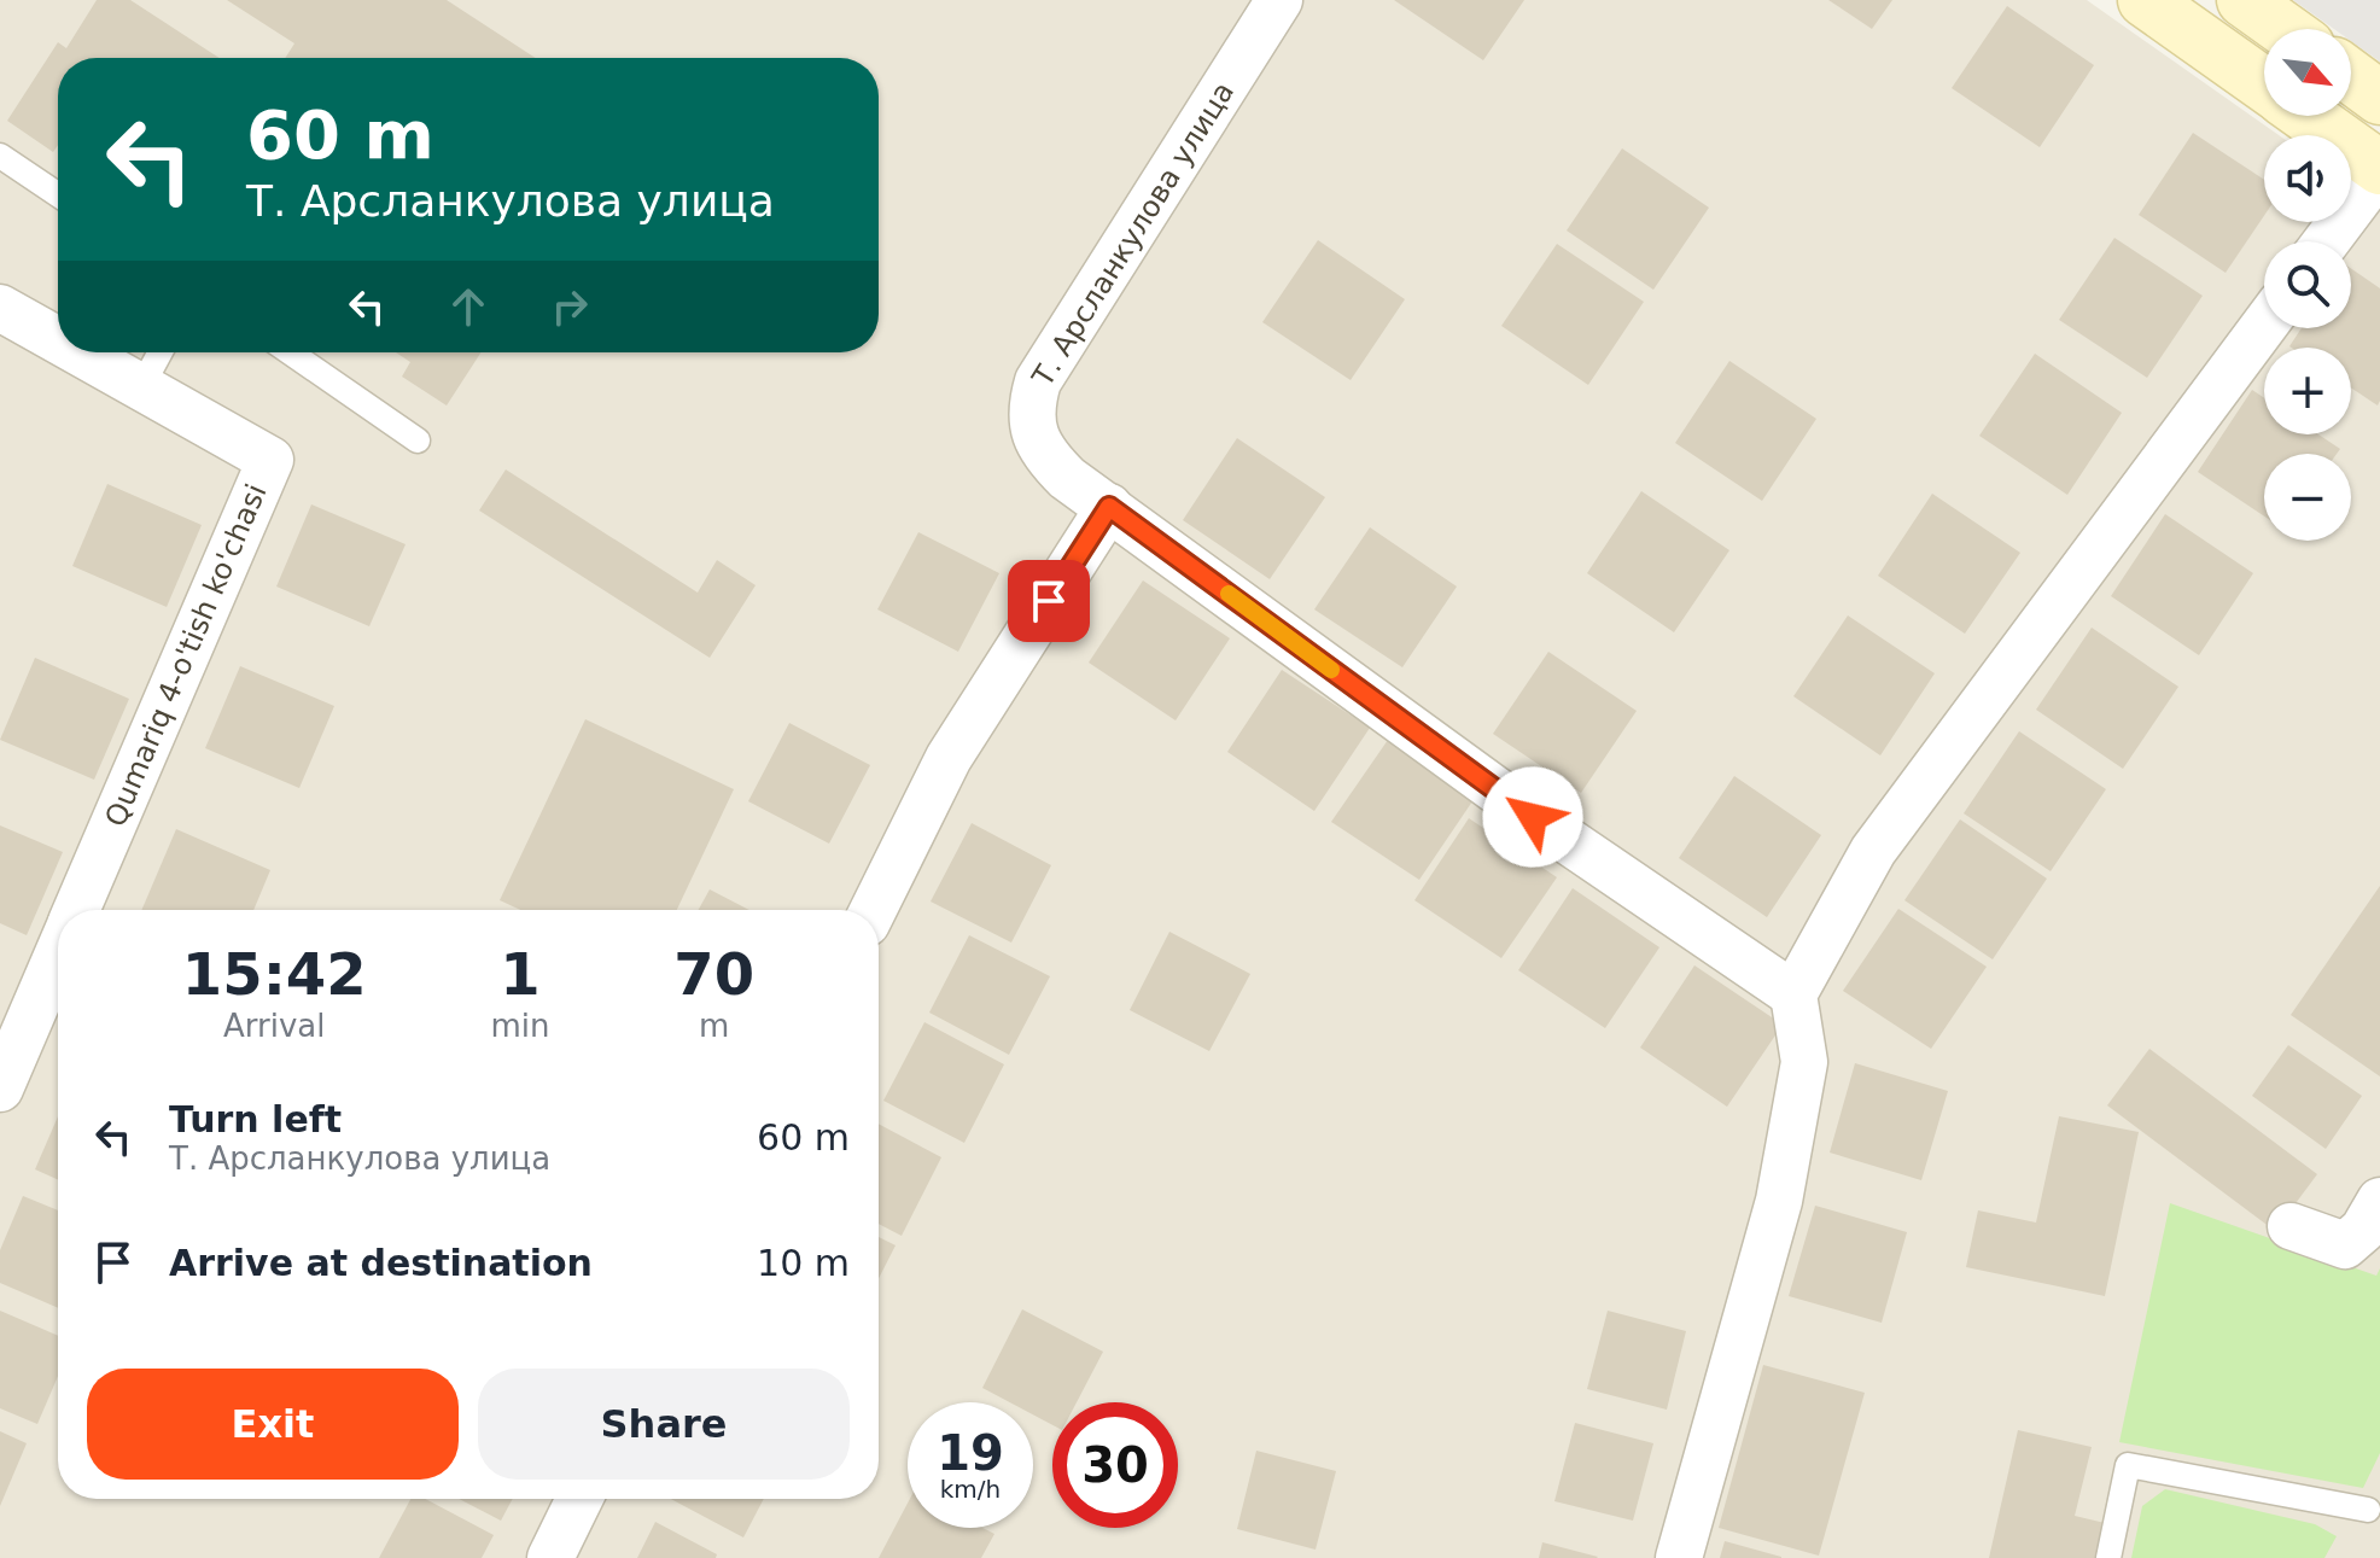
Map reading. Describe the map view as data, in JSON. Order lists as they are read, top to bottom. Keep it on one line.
{"streets":{"street":["Т. Арсланкулова улица","Qumariq 4-o'tish ko'chasi"]},"north":"bottom right","page":{"map_buttons":["+","−"],"turn":["60 m","Т. Арсланкулова улица"],"eta":["15:42","Arrival","1","min","70","m"],"list":[{"name":"Turn left","note":"Т. Арсланкулова улица","value":"60 m"},{"name":"Arrive at destination","value":"10 m"}],"buttons":["Exit","Share"],"speed":"19 km/h","limit":"30"}}
